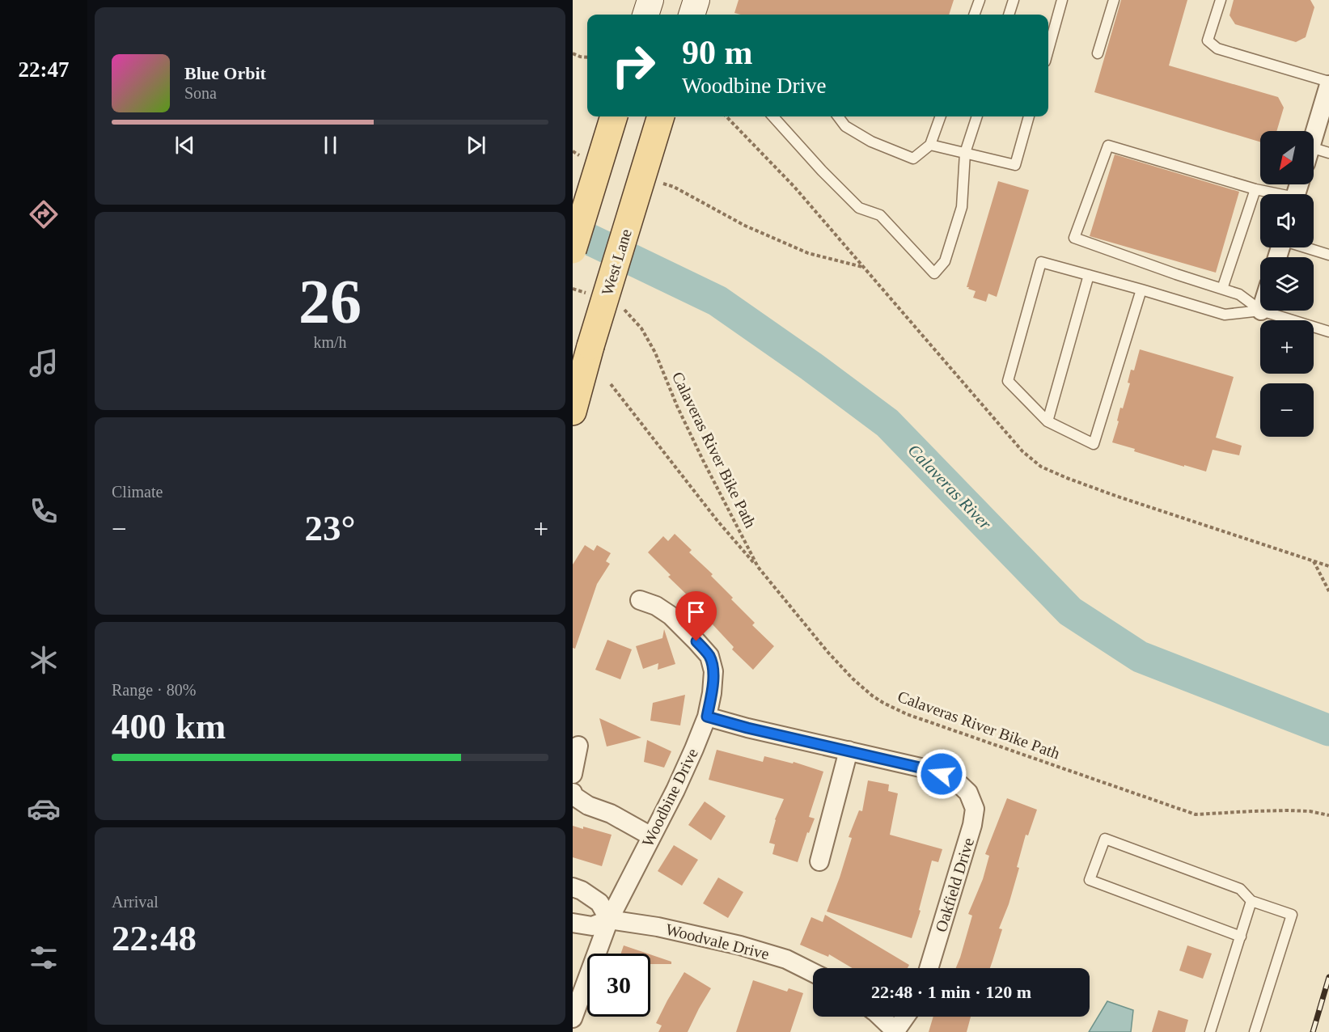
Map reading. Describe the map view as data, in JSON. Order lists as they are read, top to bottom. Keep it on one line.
{"streets":{"main road":["West Lane"],"street":["Woodbine Drive","Oakfield Drive","Woodvale Drive"],"path":["Calaveras River Bike Path"]},"crossings":[["Woodbine Drive","Woodvale Drive"]],"water":["Calaveras River"],"north":"bottom left","page":{"tabs":"22:47","turn":["90 m","Woodbine Drive"],"song":["Blue Orbit","Sona"],"map_buttons":["+","−"],"tile":[["26","km/h"],"Climate",["Range · 80%","400 km"],["Arrival","22:48"]],"heat":["−","23°","+"],"limit":"30","trip":"22:48 · 1 min · 120 m"}}
